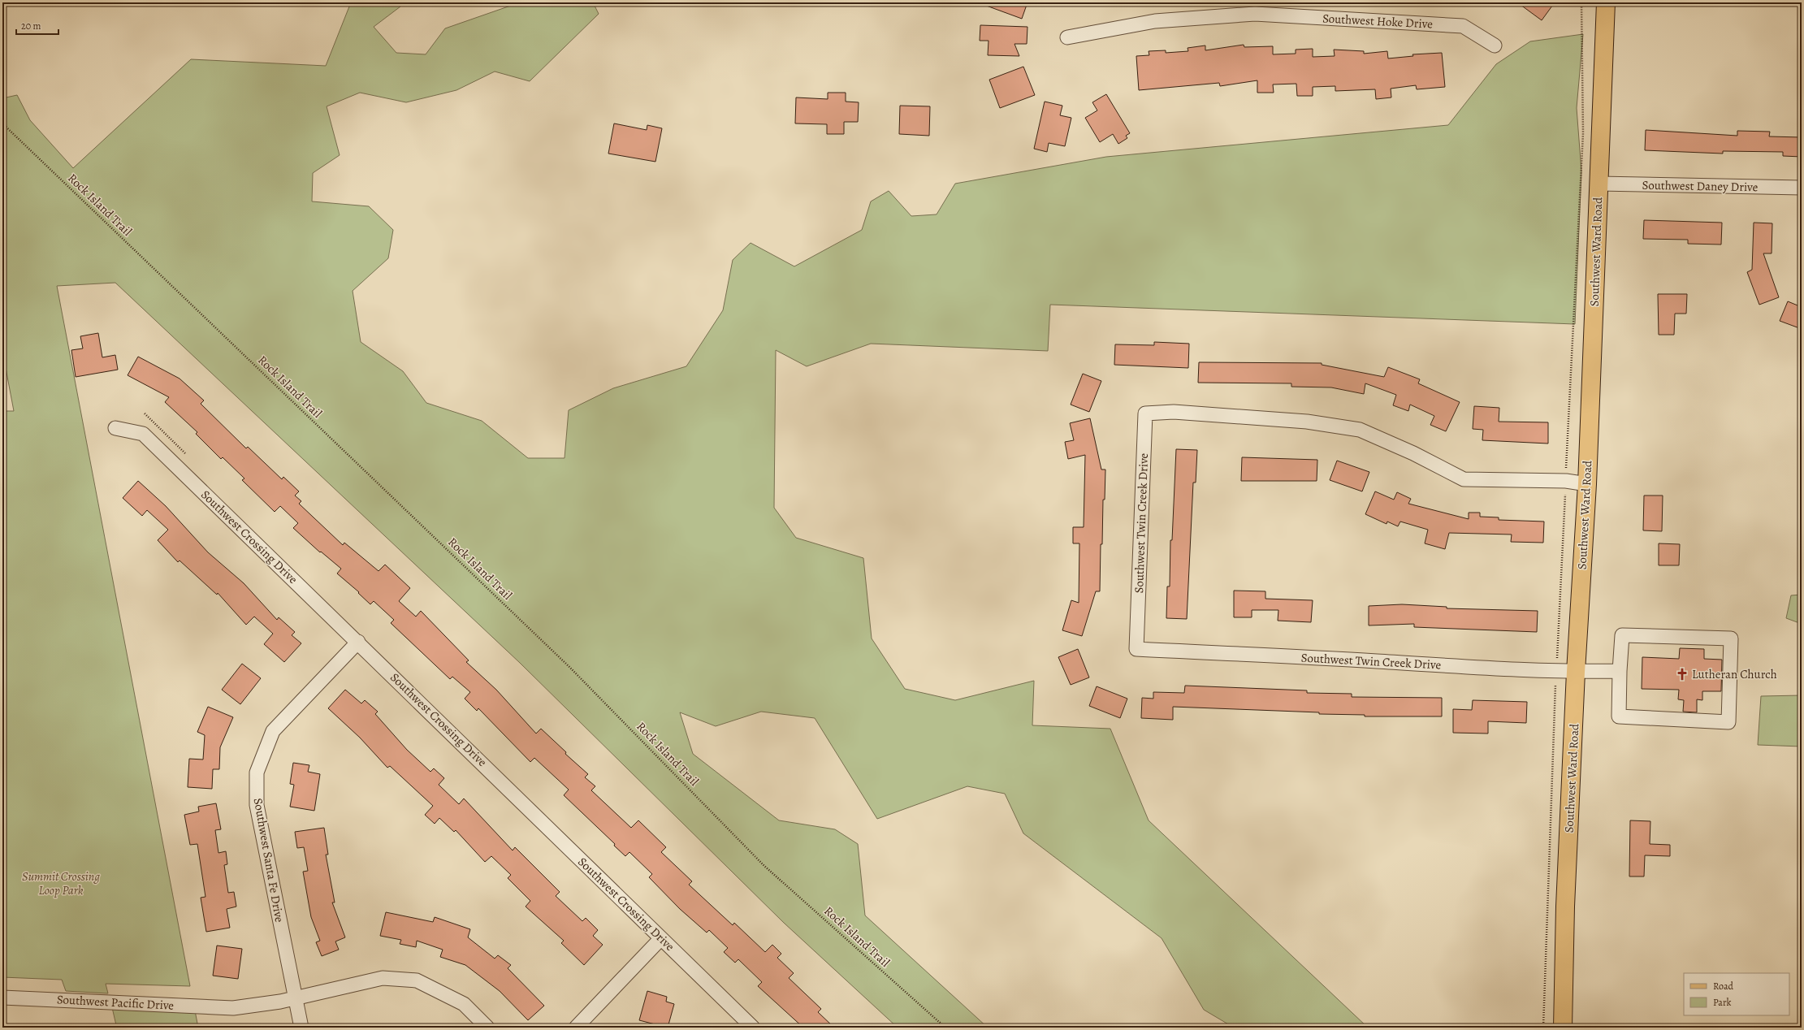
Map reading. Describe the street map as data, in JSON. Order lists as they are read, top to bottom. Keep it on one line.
{"streets":{"main road":["Southwest Ward Road"],"street":["Southwest Hoke Drive","Southwest Daney Drive","Southwest Twin Creek Drive","Southwest Crossing Drive","Southwest Santa Fe Drive","Southwest Pacific Drive"],"path":["Rock Island Trail"]},"crossings":[["Southwest Daney Drive","Southwest Ward Road"],["Southwest Ward Road","Southwest Twin Creek Drive"],["Southwest Crossing Drive","Southwest Santa Fe Drive"],["Southwest Santa Fe Drive","Southwest Pacific Drive"]],"parks":["Summit Crossing Loop Park"],"places":{"church":["Lutheran Church"]},"legend":["Road","Park"],"scale_bar":"20 m"}
